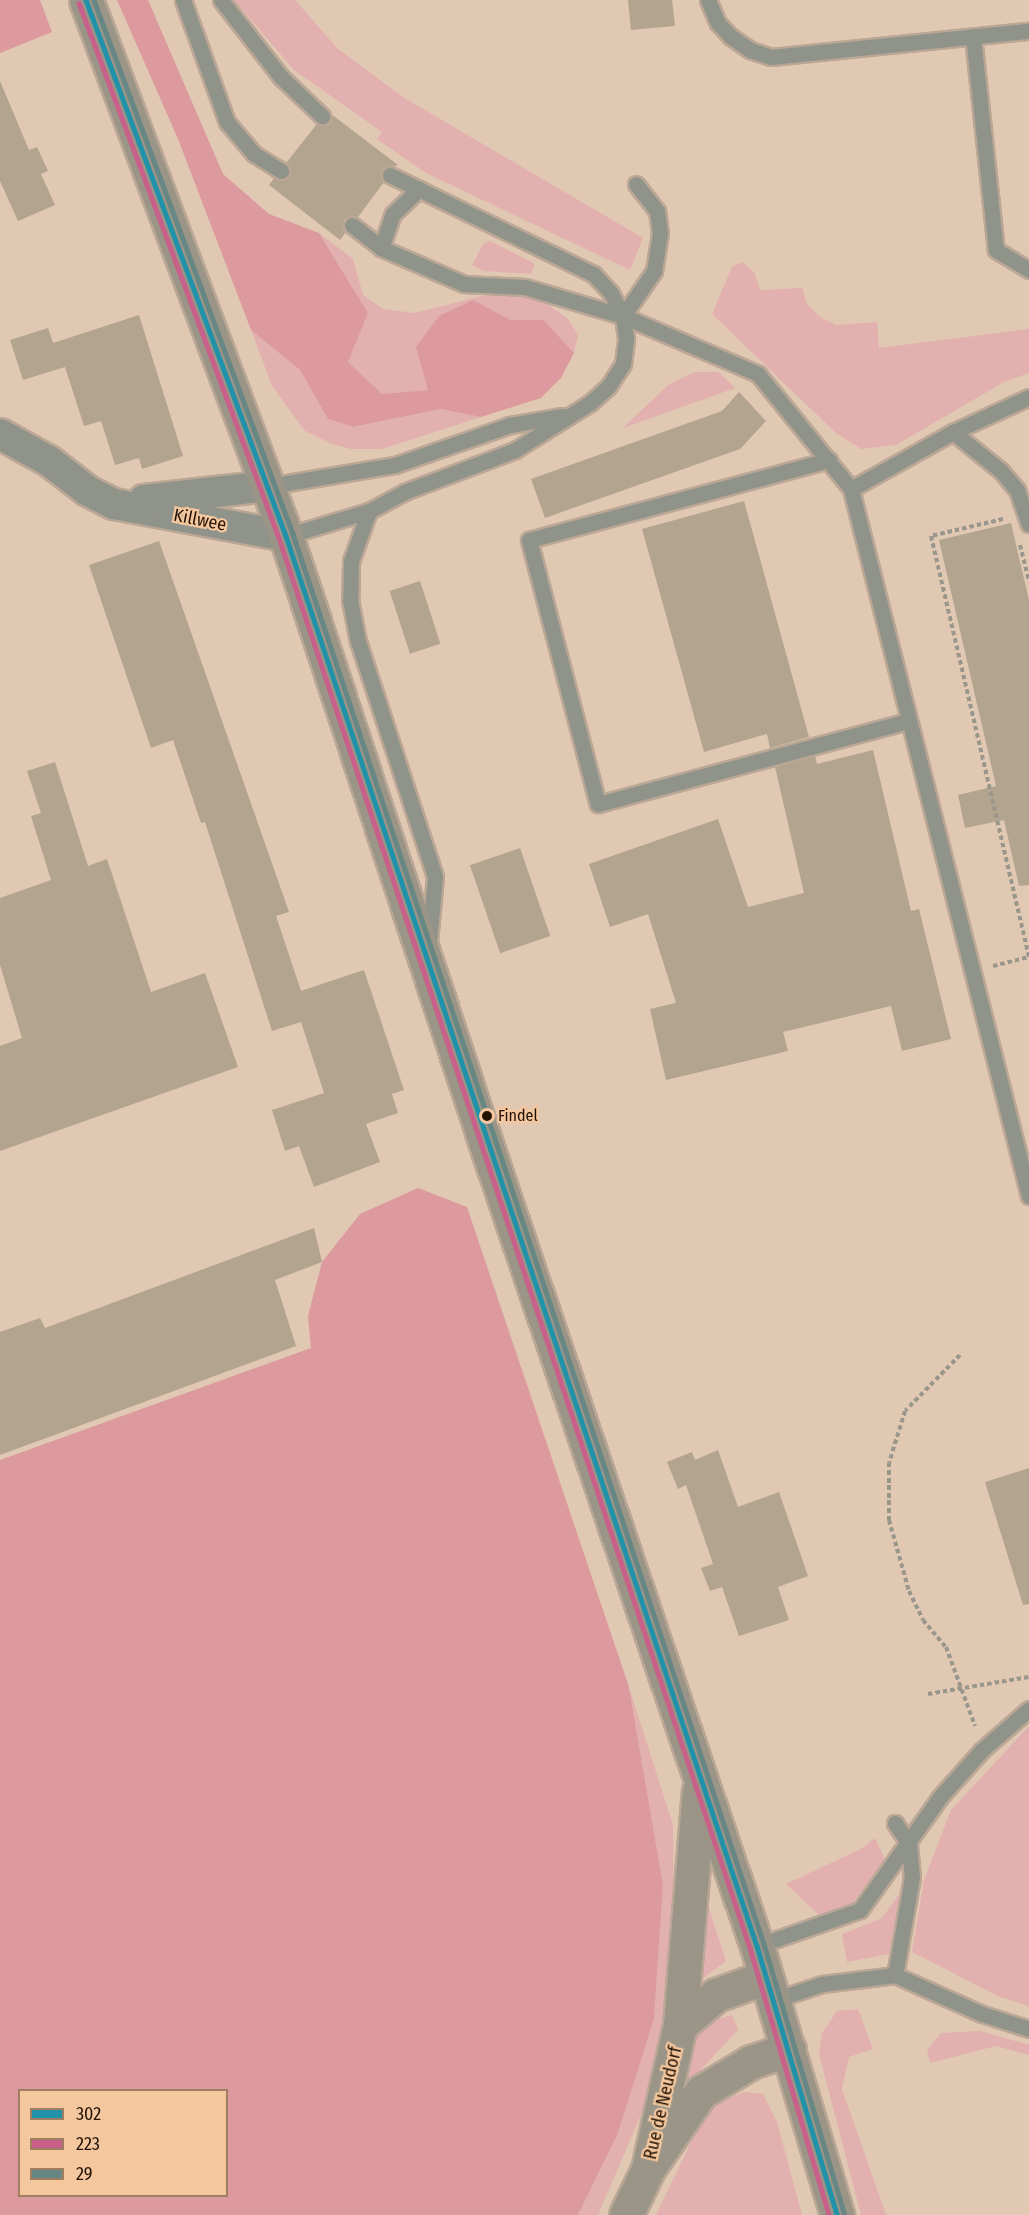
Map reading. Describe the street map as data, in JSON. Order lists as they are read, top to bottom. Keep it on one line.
{"streets":{"main road":["Rue de Neudorf"],"street":["Killwee"]},"places":["Findel"],"lines":["transit line 302","transit line 29","transit line 223"],"legend":["302","223","29"]}
